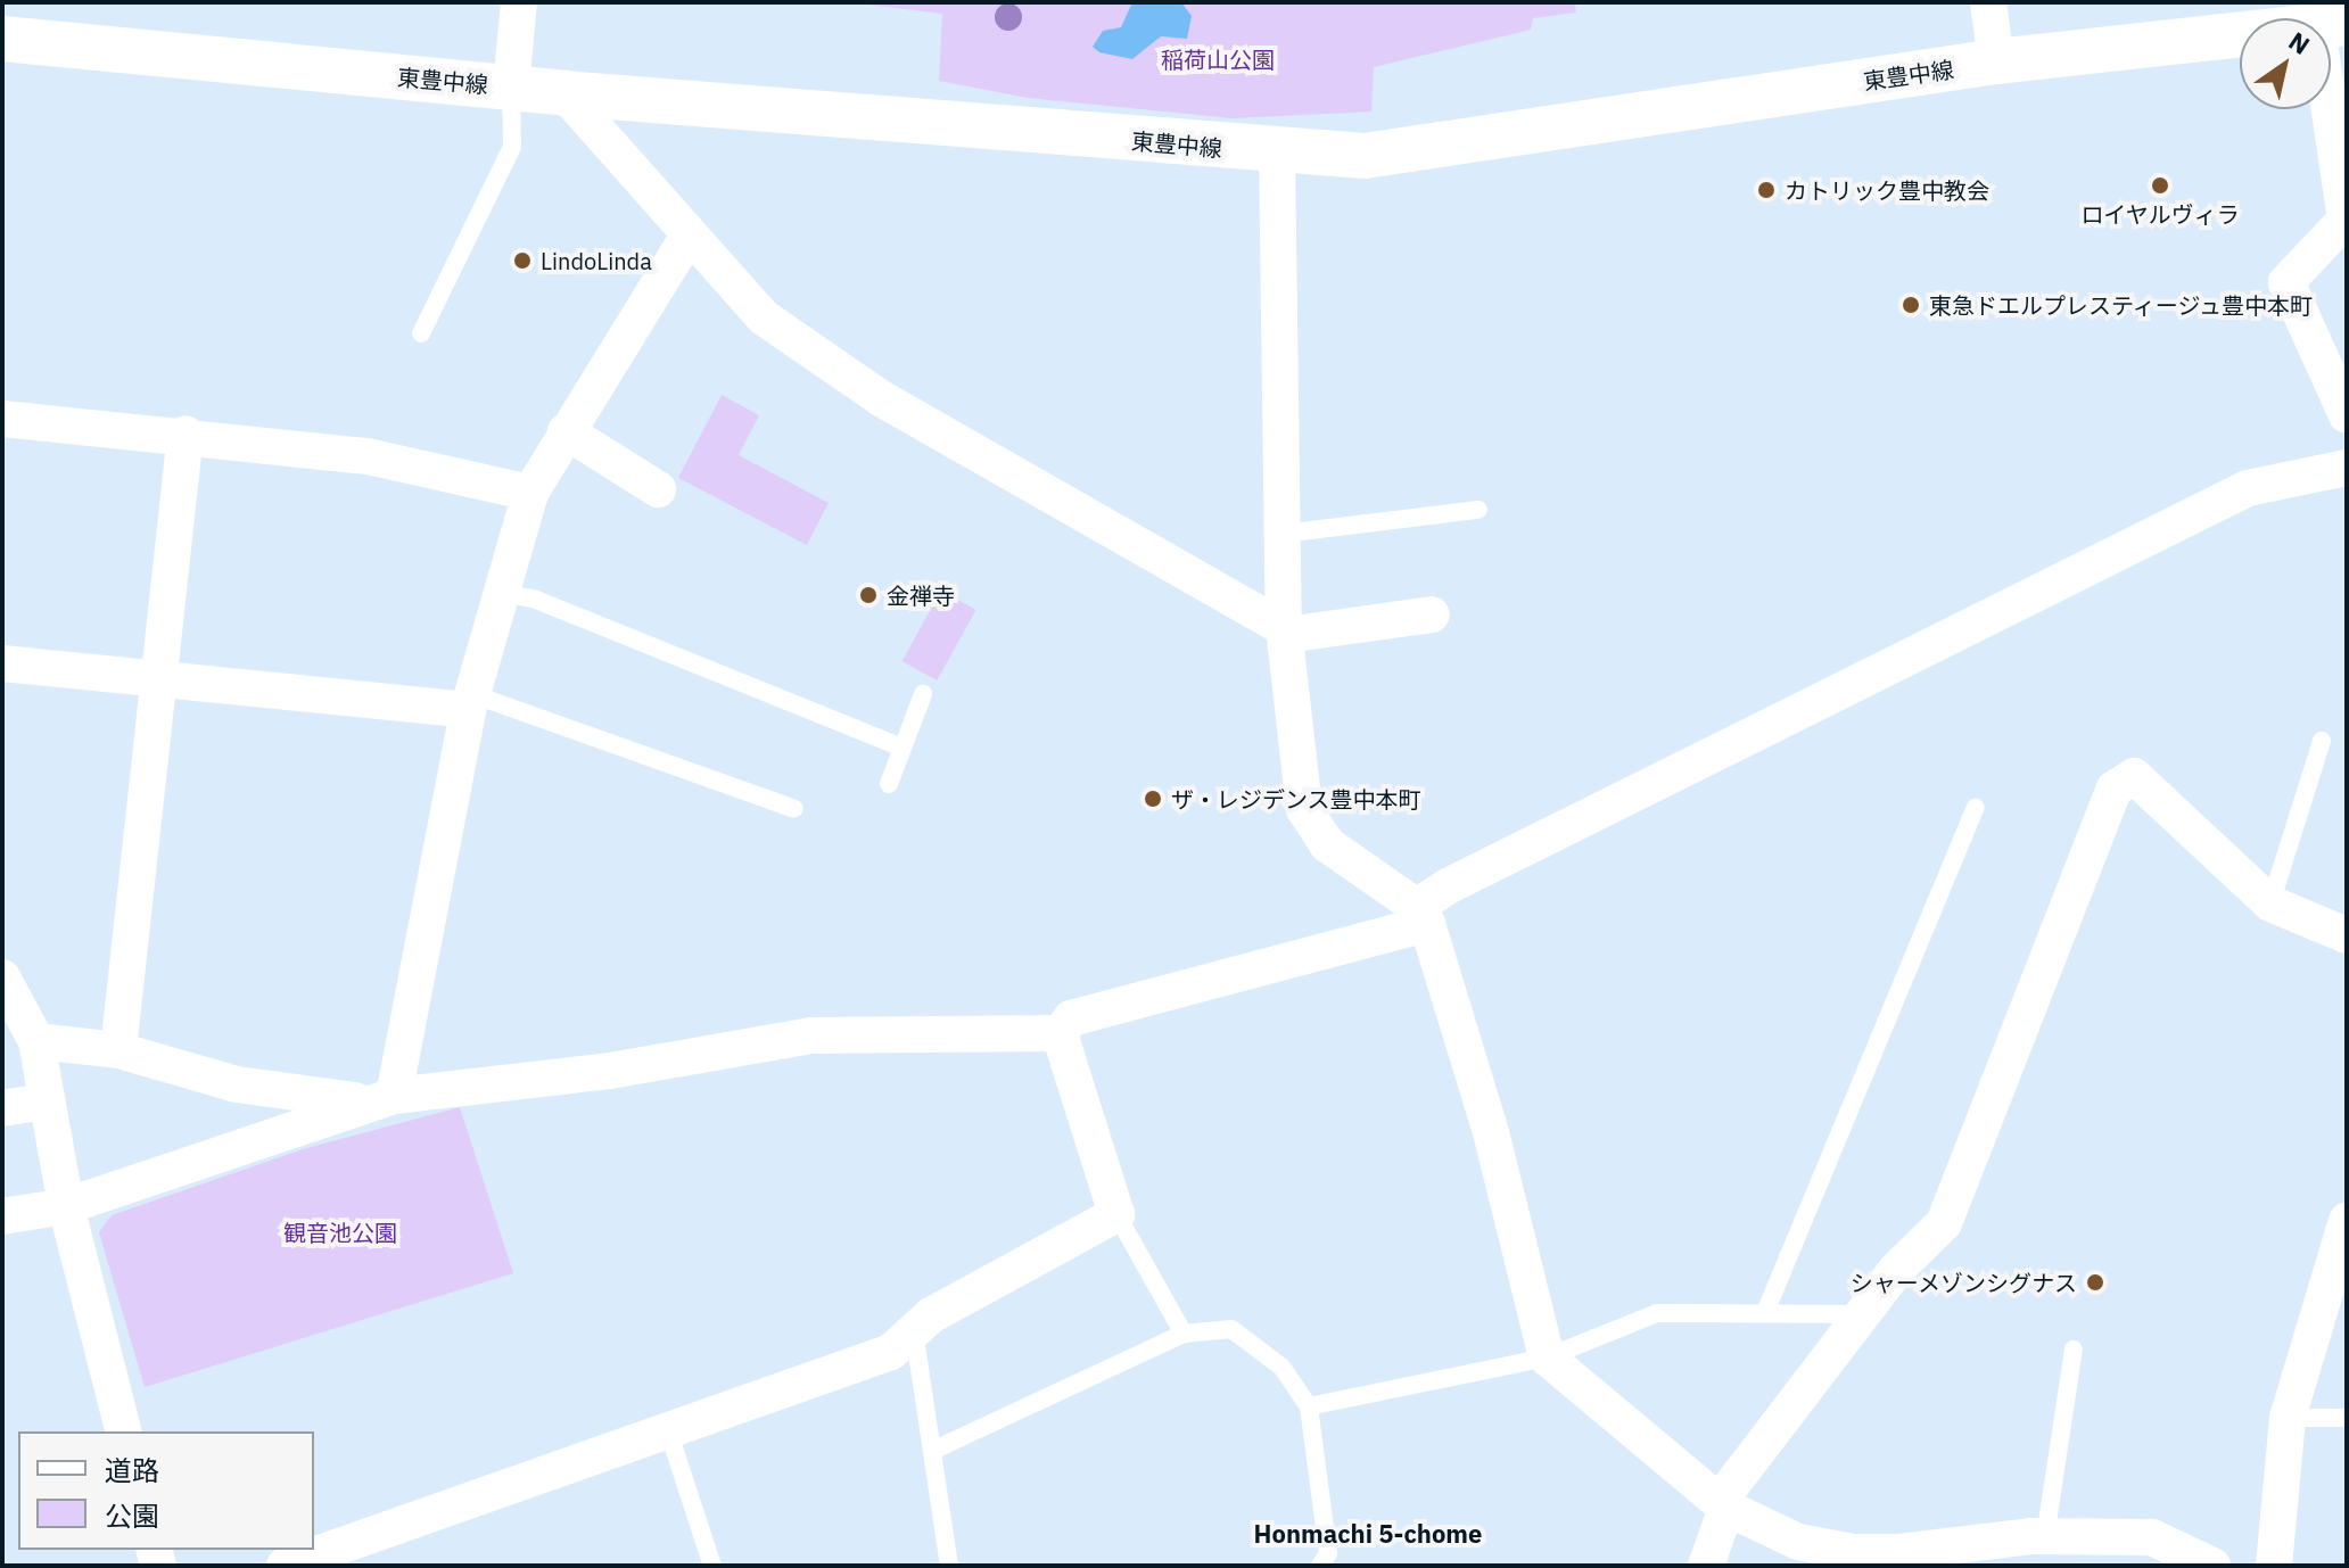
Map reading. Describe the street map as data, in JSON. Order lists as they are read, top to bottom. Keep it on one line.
{"streets":{"street":["東豊中線"]},"districts":["Honmachi 5-chome"],"parks":["稲荷山公園","観音池公園"],"places":["ロイヤルヴィラ","カトリック豊中教会","LindoLinda","東急ドエルプレスティージュ豊中本町","金禅寺","ザ・レジデンス豊中本町","シャーメゾンシグナス"],"legend":["道路","公園"],"north":"top right"}
